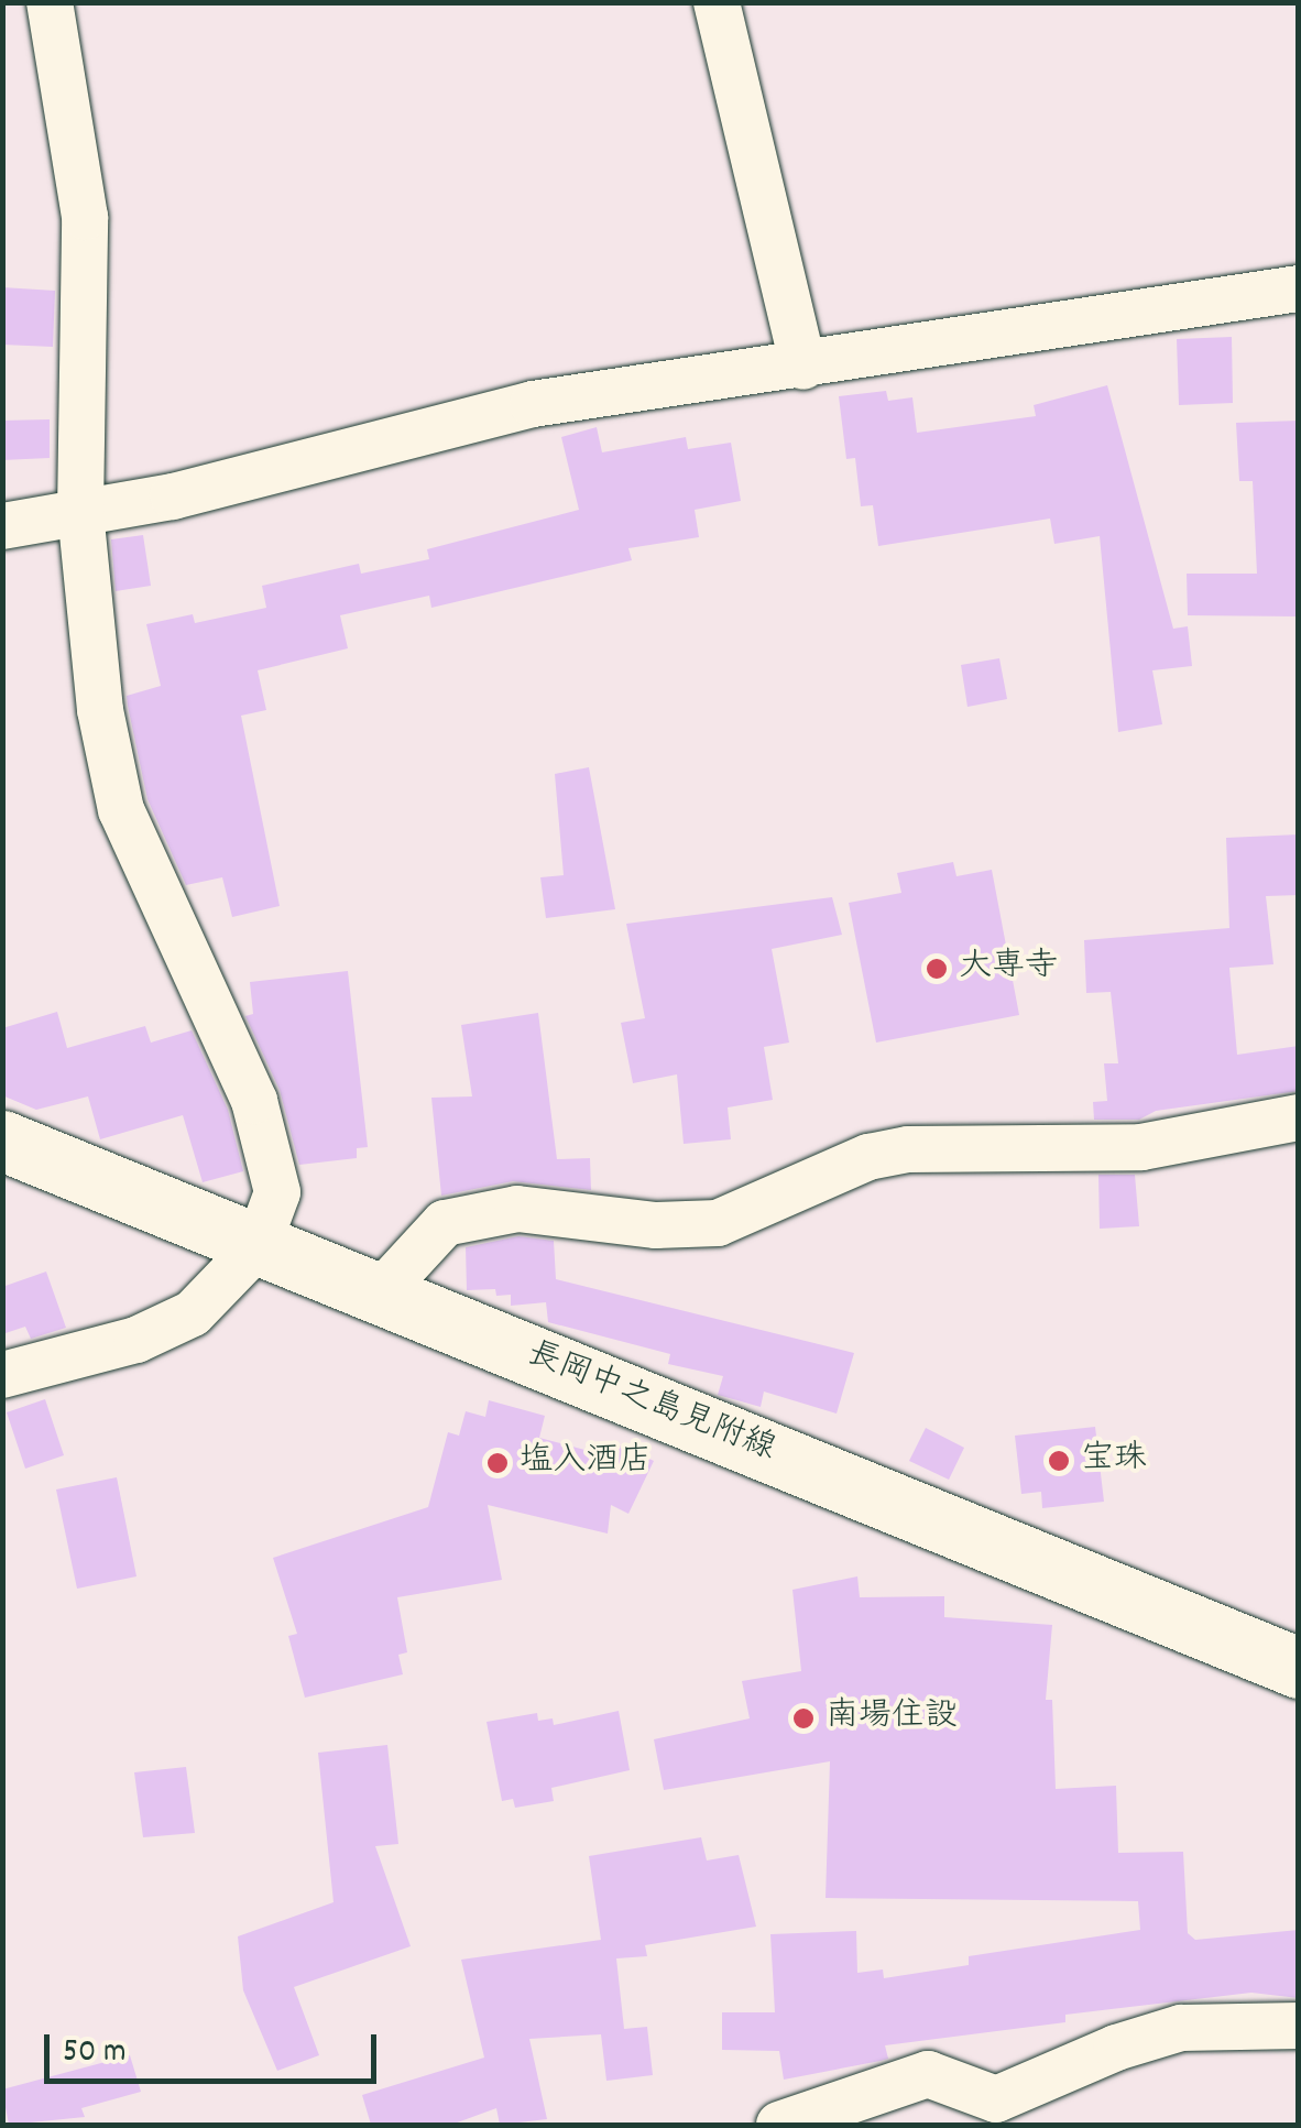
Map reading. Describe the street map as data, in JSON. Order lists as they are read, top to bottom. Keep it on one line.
{"streets":{"main road":["長岡中之島見附線"]},"places":["大専寺","宝珠","塩入酒店","南場住設"],"scale_bar":"50 m"}
